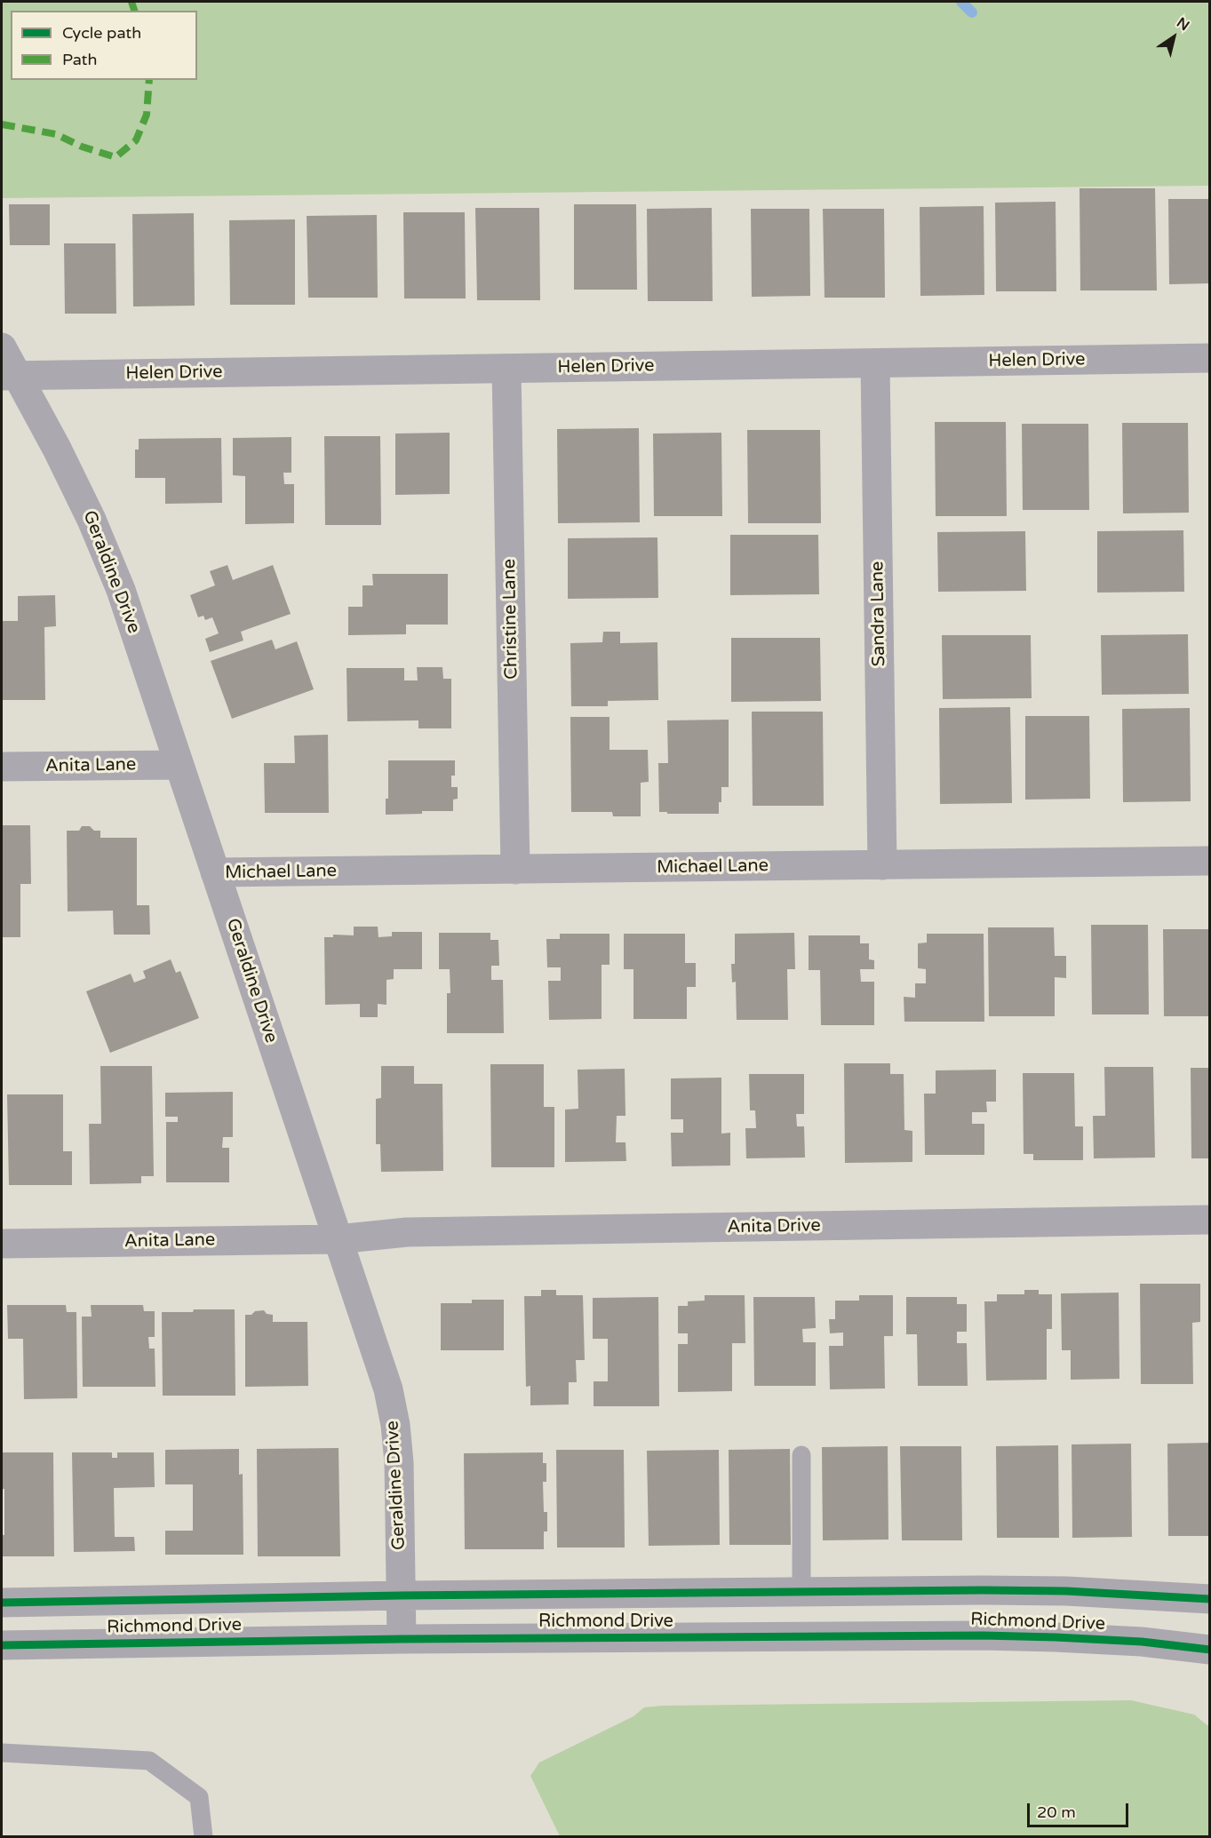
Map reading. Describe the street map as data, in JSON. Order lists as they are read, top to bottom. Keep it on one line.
{"streets":{"street":["Helen Drive","Geraldine Drive","Sandra Lane","Christine Lane","Anita Lane","Michael Lane","Anita Drive","Richmond Drive"]},"crossings":[["Helen Drive","Geraldine Drive"],["Helen Drive","Sandra Lane"],["Helen Drive","Christine Lane"],["Geraldine Drive","Anita Lane"],["Geraldine Drive","Michael Lane"],["Geraldine Drive","Anita Drive"],["Geraldine Drive","Richmond Drive"],["Sandra Lane","Michael Lane"],["Christine Lane","Michael Lane"],["Anita Lane","Anita Drive"]],"legend":["Cycle path","Path"],"scale_bar":"20 m","north":"top right"}
